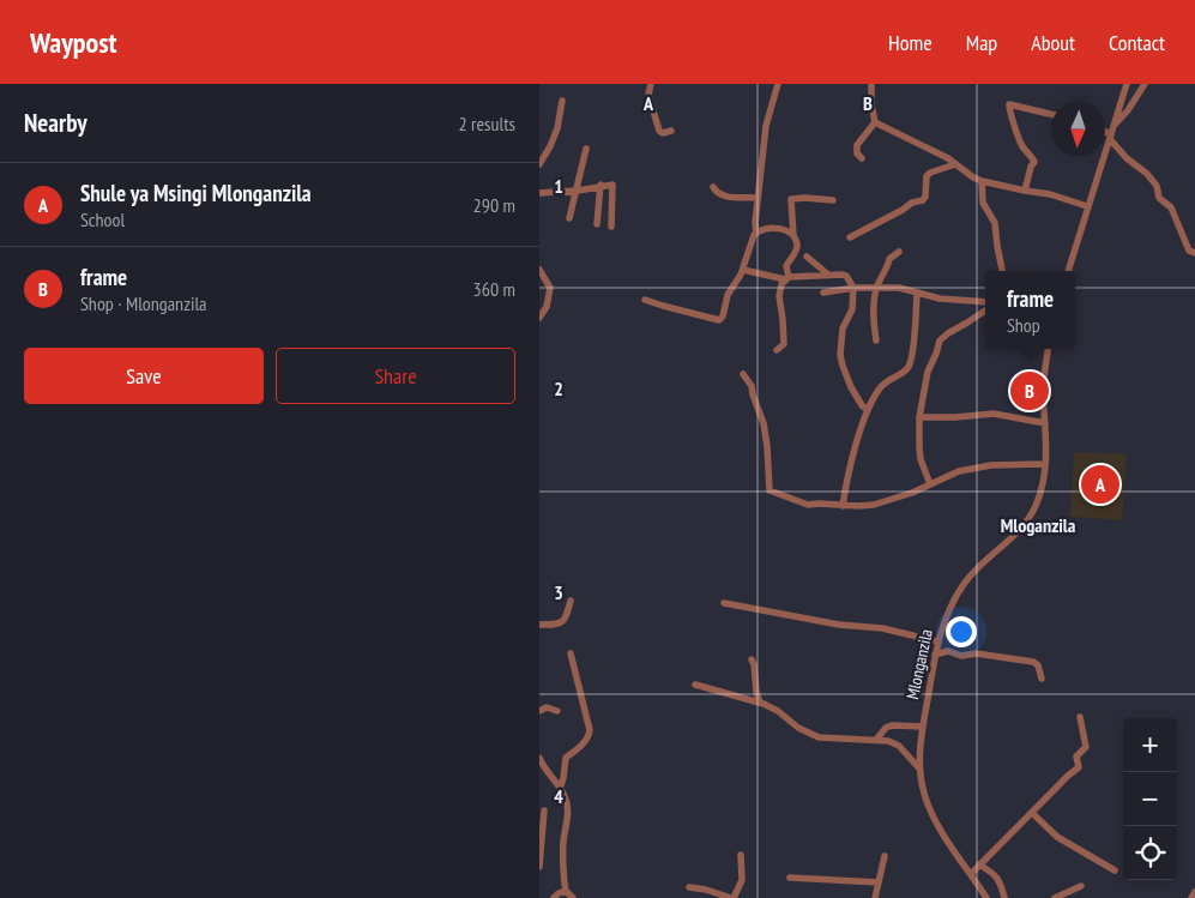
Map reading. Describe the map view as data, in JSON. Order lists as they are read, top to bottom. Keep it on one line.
{"streets":{"street":["Mlonganzila"]},"districts":["Mloganzila"],"north":"bottom","page":{"header":"Waypost","nav":["Home","Map","About","Contact"],"heading":["Nearby","2 results"],"list":[{"mark":"A","name":"Shule ya Msingi Mlonganzila","note":"School","value":"290 m"},{"mark":"B","name":"frame","note":"Shop · Mlonganzila","value":"360 m"}],"popup":["frame","Shop"],"buttons":["Save","Share"],"pins":["B","A"],"map_buttons":["+","−"]},"grid":{"columns":["A","B"],"rows":["1","2","3","4"]}}
